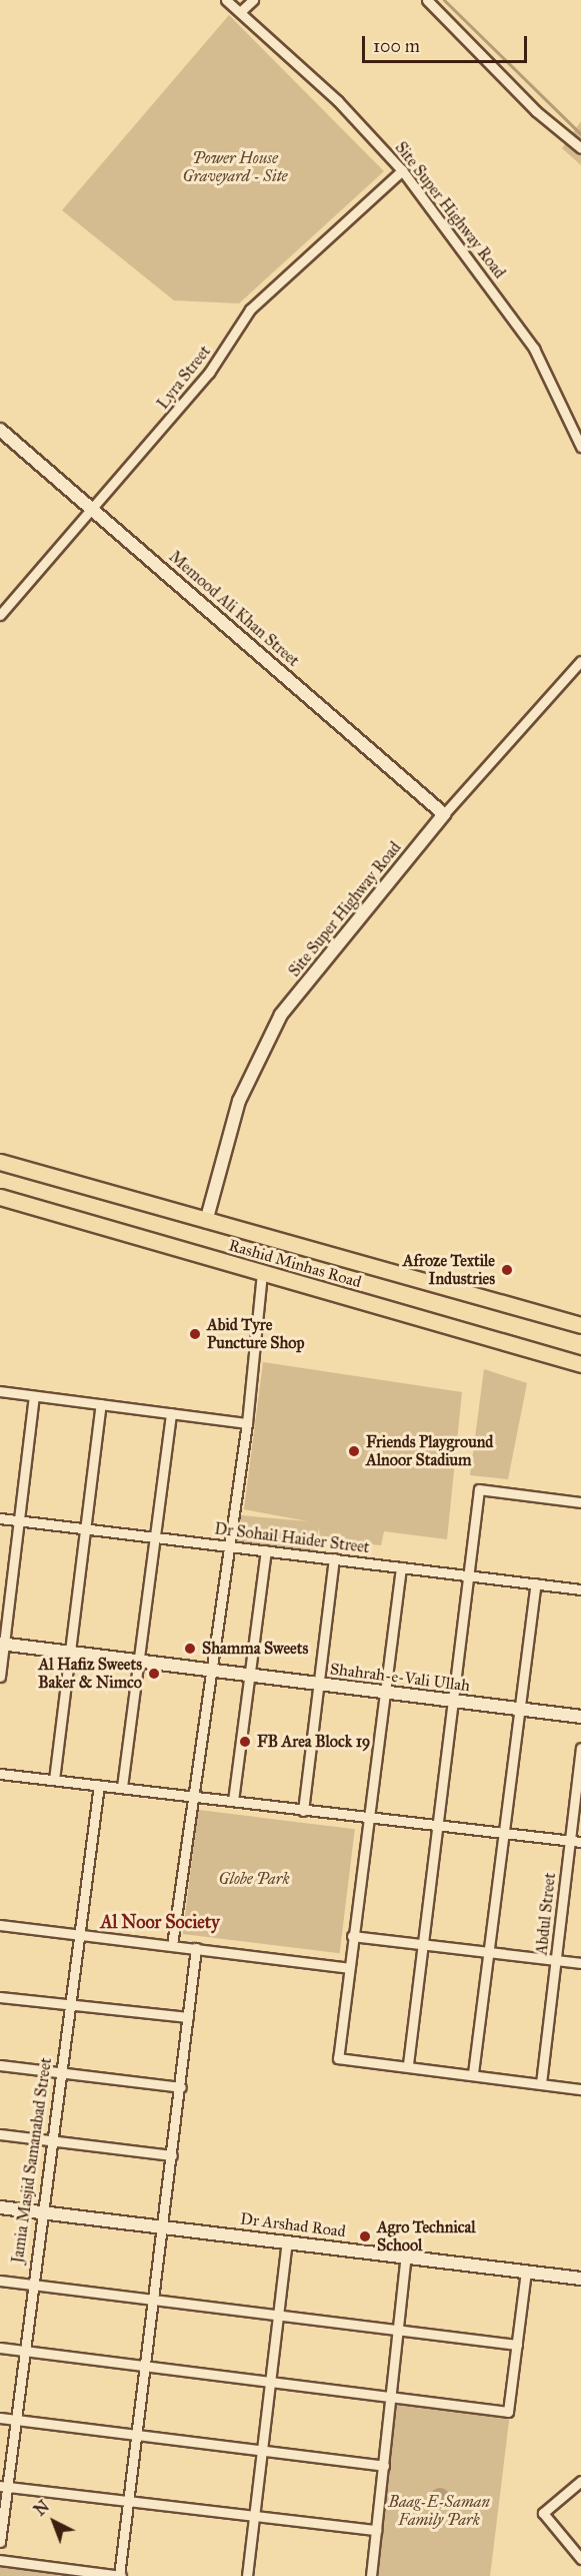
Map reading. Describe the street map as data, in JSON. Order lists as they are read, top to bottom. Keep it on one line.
{"streets":{"main road":["Rashid Minhas Road"],"street":["Site Super Highway Road","Lyra Street","Memood Ali Khan Street","Dr Sohail Haider Street","Shahrah-e-Vali Ullah","Abdul Street","Jamia Masjid Samanabad Street","Dr Arshad Road"]},"crossings":[["Site Super Highway Road","Lyra Street"],["Site Super Highway Road","Memood Ali Khan Street"],["Site Super Highway Road","Rashid Minhas Road"],["Lyra Street","Memood Ali Khan Street"],["Jamia Masjid Samanabad Street","Dr Arshad Road"]],"districts":["Al Noor Society"],"parks":["Power House Graveyard - Site","Globe Park","Baag-E-Saman Family Park"],"places":["Afroze Textile Industries","Abid Tyre Puncture Shop","Friends Playground Alnoor Stadium","Shamma Sweets","Al Hafiz Sweets Baker & Nimco","FB Area Block 19","Agro Technical School"],"scale_bar":"100 m","north":"top left"}
